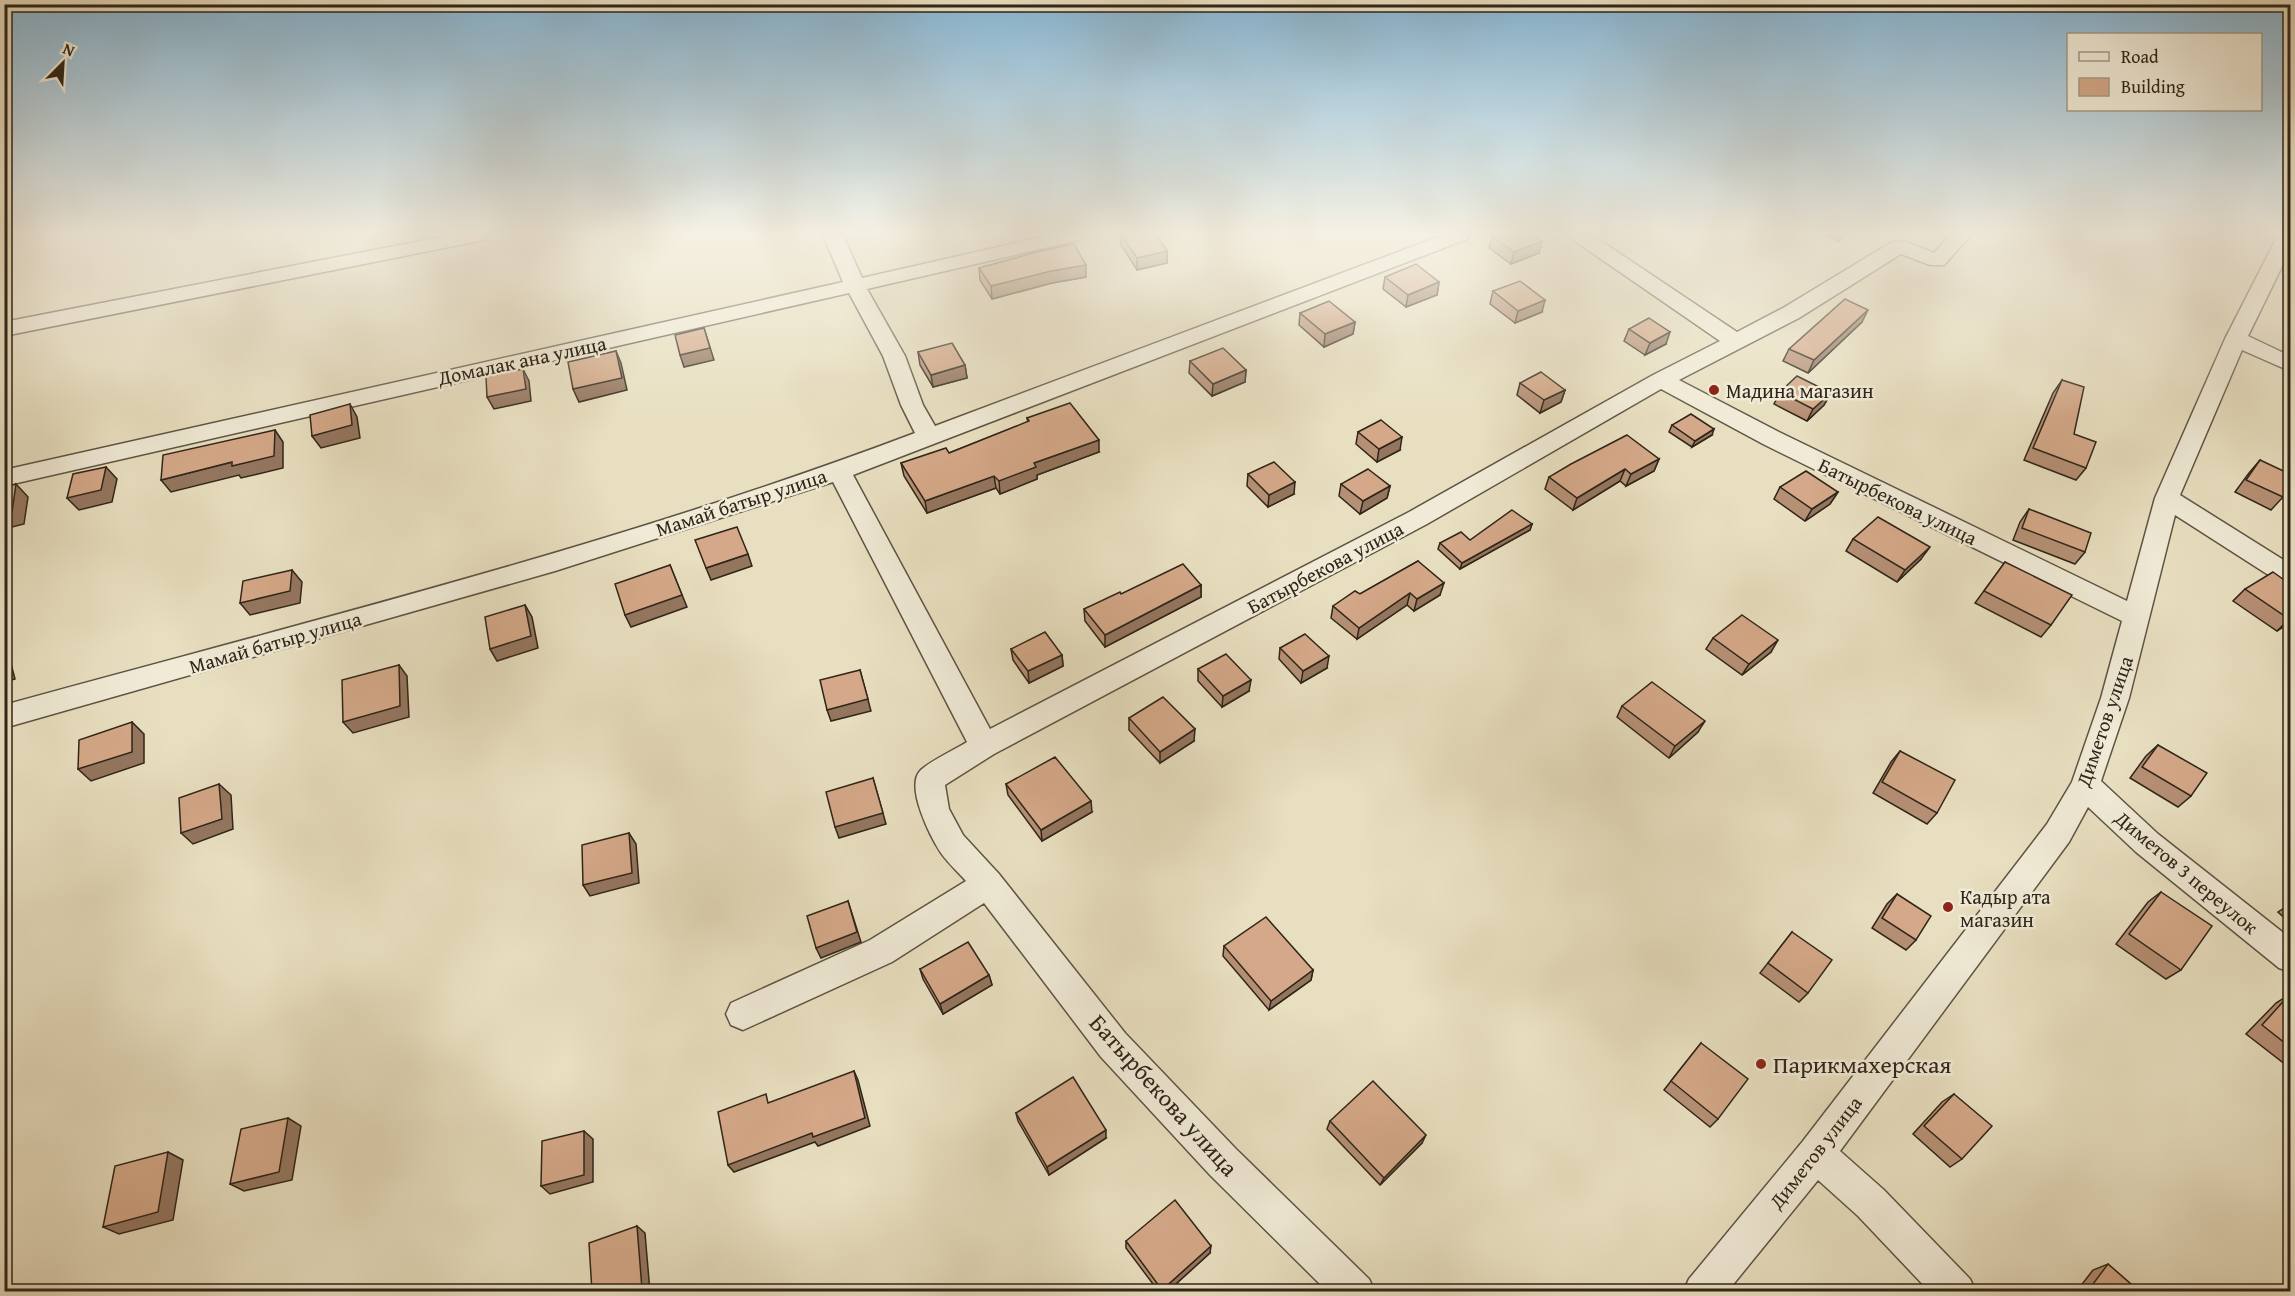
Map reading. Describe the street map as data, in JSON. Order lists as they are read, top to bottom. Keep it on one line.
{"streets":{"street":["Домалак ана улица","Батырбекова улица","Мамай батыр улица","Диметов улица","Диметов 3 переулок"]},"crossings":[["Батырбекова улица","Диметов улица"],["Диметов улица","Диметов 3 переулок"]],"places":["Мадина магазин","Кадыр ата магазин","Парикмахерская"],"legend":["Road","Building"],"north":"top right"}
